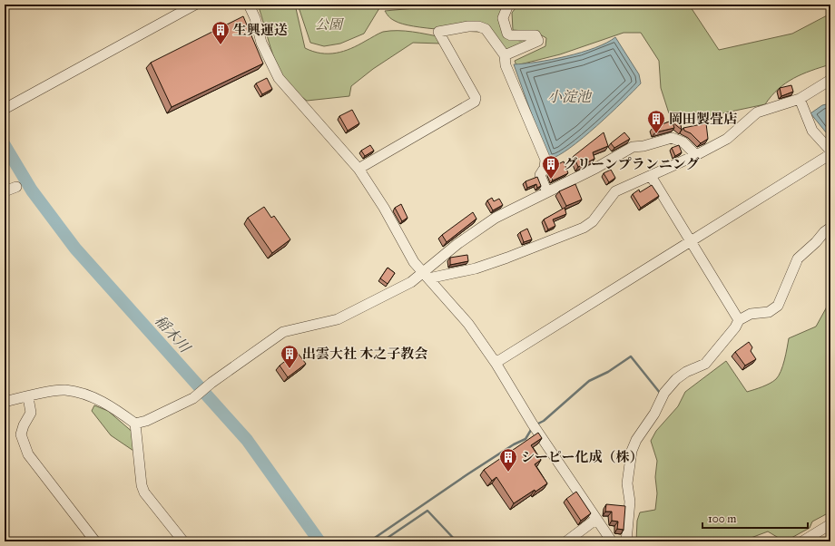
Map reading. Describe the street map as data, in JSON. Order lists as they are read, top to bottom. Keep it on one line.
{"water":["小淀池","稲木川"],"parks":["公園"],"places":{"building":["生興運送","岡田製畳店","グリーンプランニング","出雲大社 木之子教会","シーピー化成（株）"]},"scale_bar":"100 m"}
